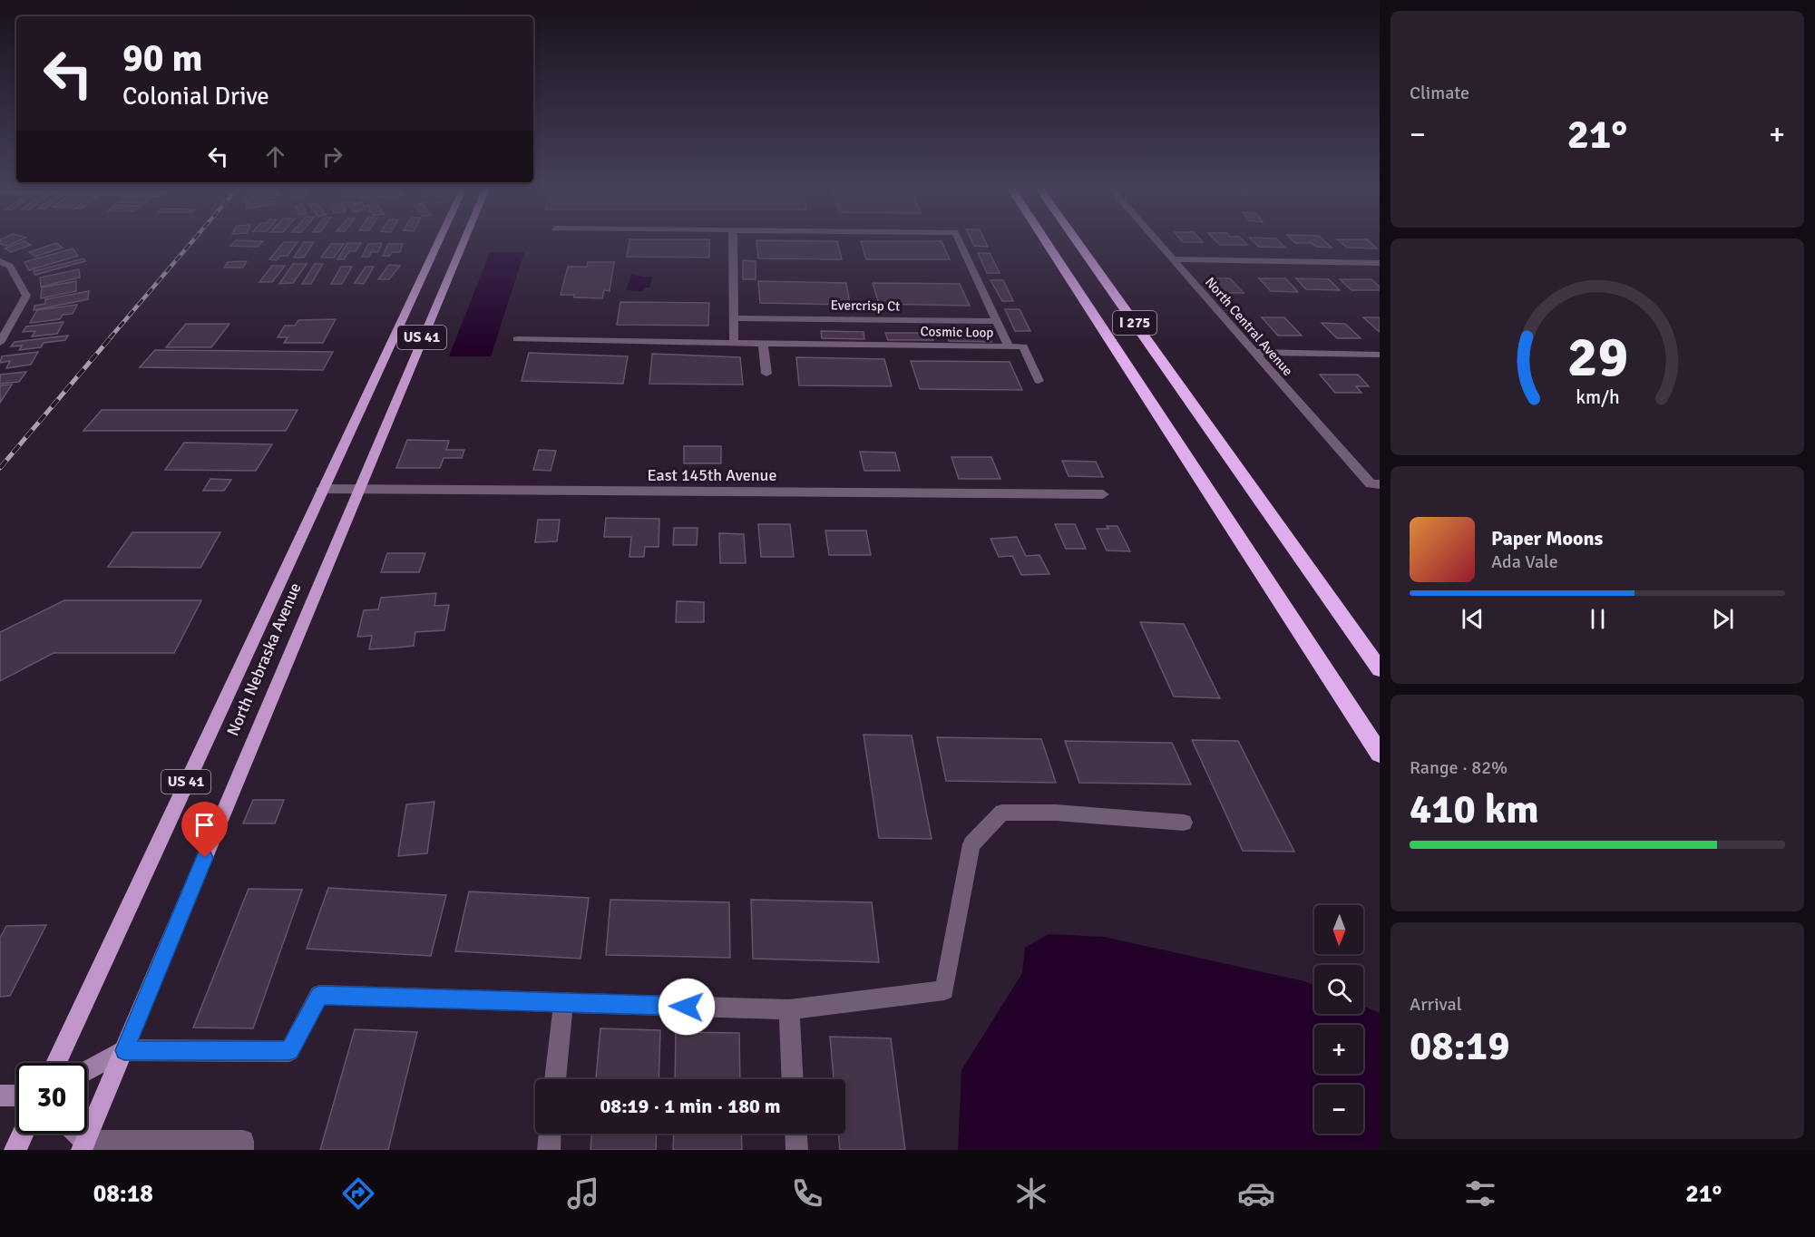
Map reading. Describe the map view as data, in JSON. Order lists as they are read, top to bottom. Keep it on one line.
{"streets":{"highway":["I 275"],"main road":["US 41","North Nebraska Avenue"],"street":["Evercrisp Ct","North Central Avenue","Cosmic Loop","East 145th Avenue"]},"crossings":[["Evercrisp Ct","Cosmic Loop"],["East 145th Avenue","North Nebraska Avenue"]],"north":"bottom","page":{"tile":["Climate",["Range · 82%","410 km"],["Arrival","08:19"]],"turn":["90 m","Colonial Drive"],"heat":["−","21°","+"],"song":["Paper Moons","Ada Vale"],"map_buttons":["+","−"],"limit":"30","trip":"08:19 · 1 min · 180 m","tabs":["08:18","21°"],"gauge":["29","km/h"]}}
